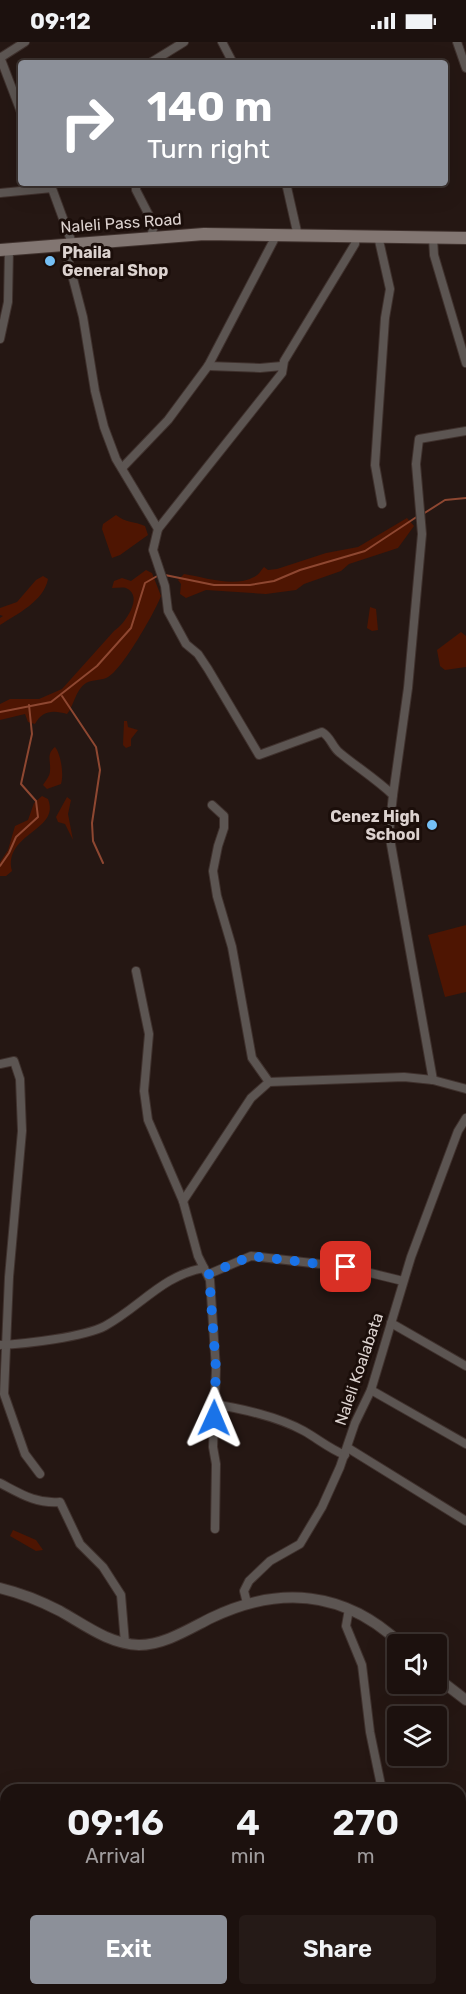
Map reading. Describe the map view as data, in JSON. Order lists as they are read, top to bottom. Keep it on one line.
{"streets":{"main road":["Naleli Pass Road"],"street":["Naleli Koalabata"]},"places":["Phaila General Shop","Cenez High School"],"page":{"status":"09:12","turn":["140 m","Turn right"],"eta":["09:16","Arrival","4","min","270","m"],"buttons":["Exit","Share"]}}
